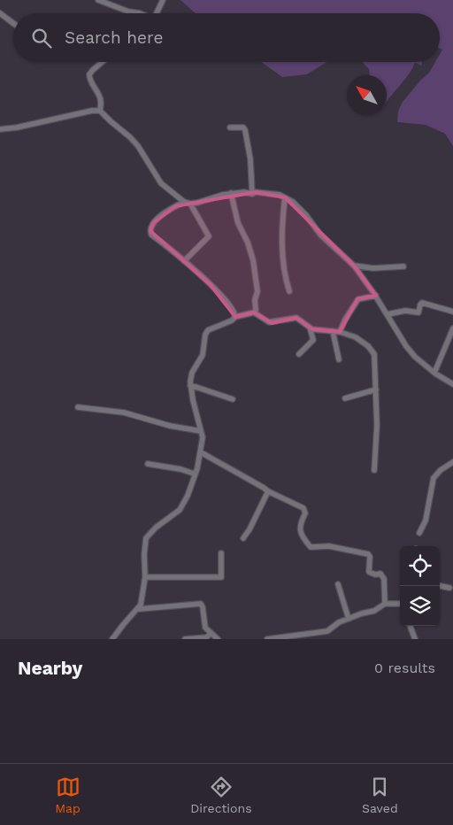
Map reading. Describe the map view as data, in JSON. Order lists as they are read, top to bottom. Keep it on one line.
{"north":"top left","page":{"search":"Search here","heading":["Nearby","0 results"],"nav":["Map","Directions","Saved"]}}
